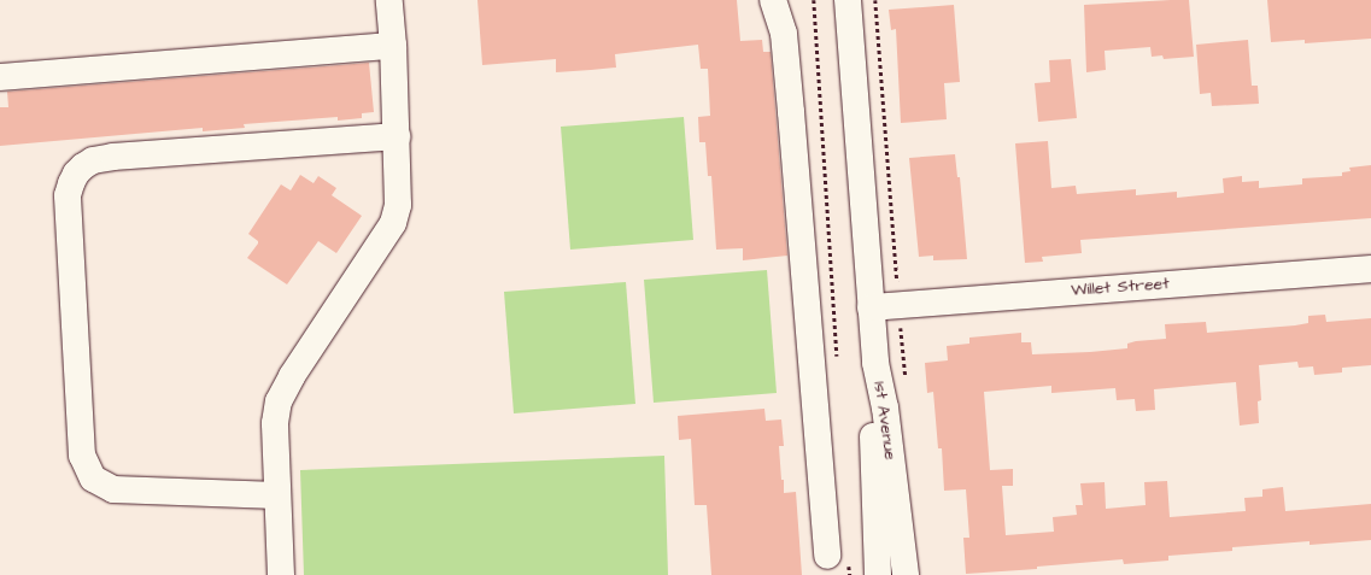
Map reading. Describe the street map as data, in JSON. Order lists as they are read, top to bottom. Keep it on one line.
{"streets":{"street":["Willet Street","1st Avenue"]}}
